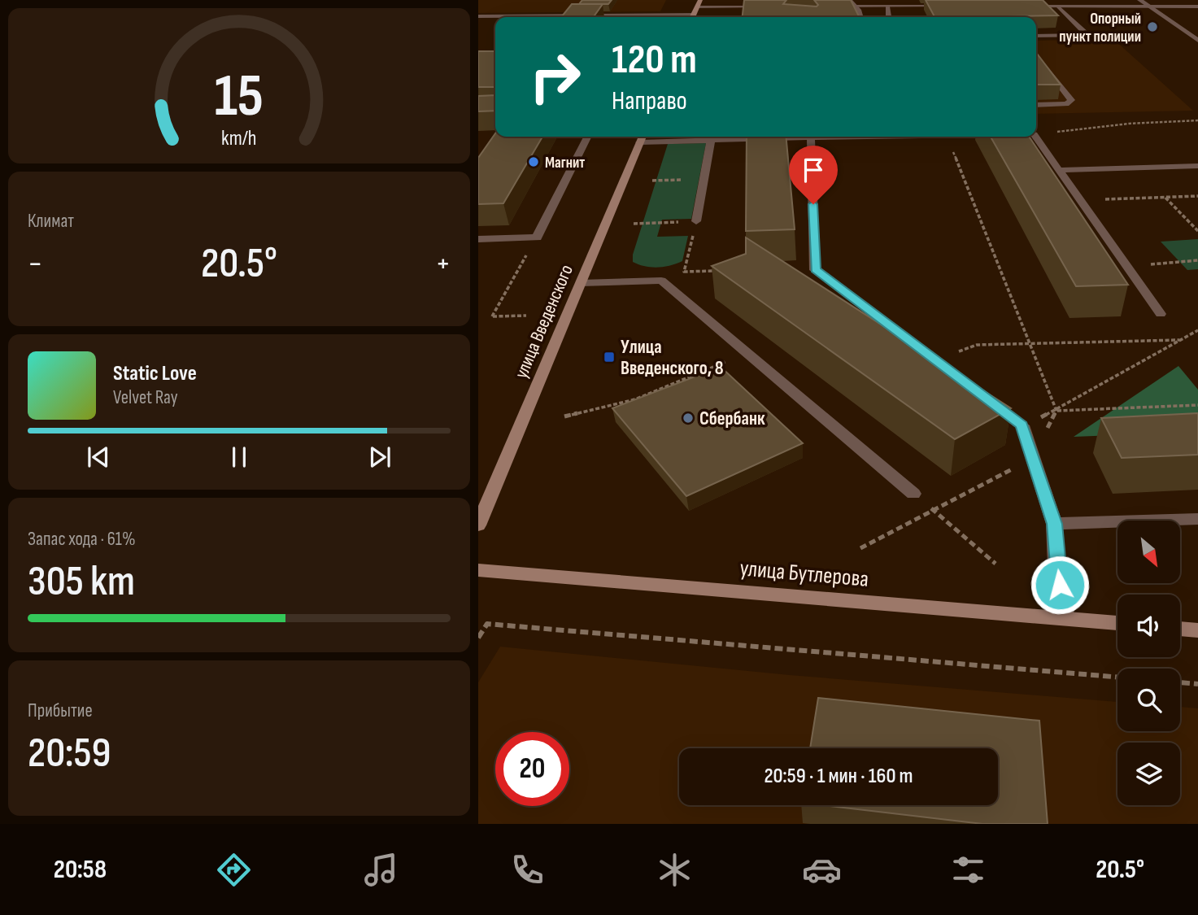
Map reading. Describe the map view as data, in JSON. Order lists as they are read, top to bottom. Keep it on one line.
{"streets":{"street":["улица Введенского","улица Бутлерова"]},"places":{"other":["Опорный пункт полиции","Магнит","Сбербанк"],"transit":["Улица Введенского, 8"]},"north":"bottom right","page":{"turn":["120 m","Направо"],"tile":["Климат",["Запас хода · 61%","305 km"],["Прибытие","20:59"]],"heat":["−","20.5°","+"],"song":["Static Love","Velvet Ray"],"limit":"20","trip":"20:59 · 1 мин · 160 m","tabs":["20:58","20.5°"],"gauge":["15","km/h"]}}
